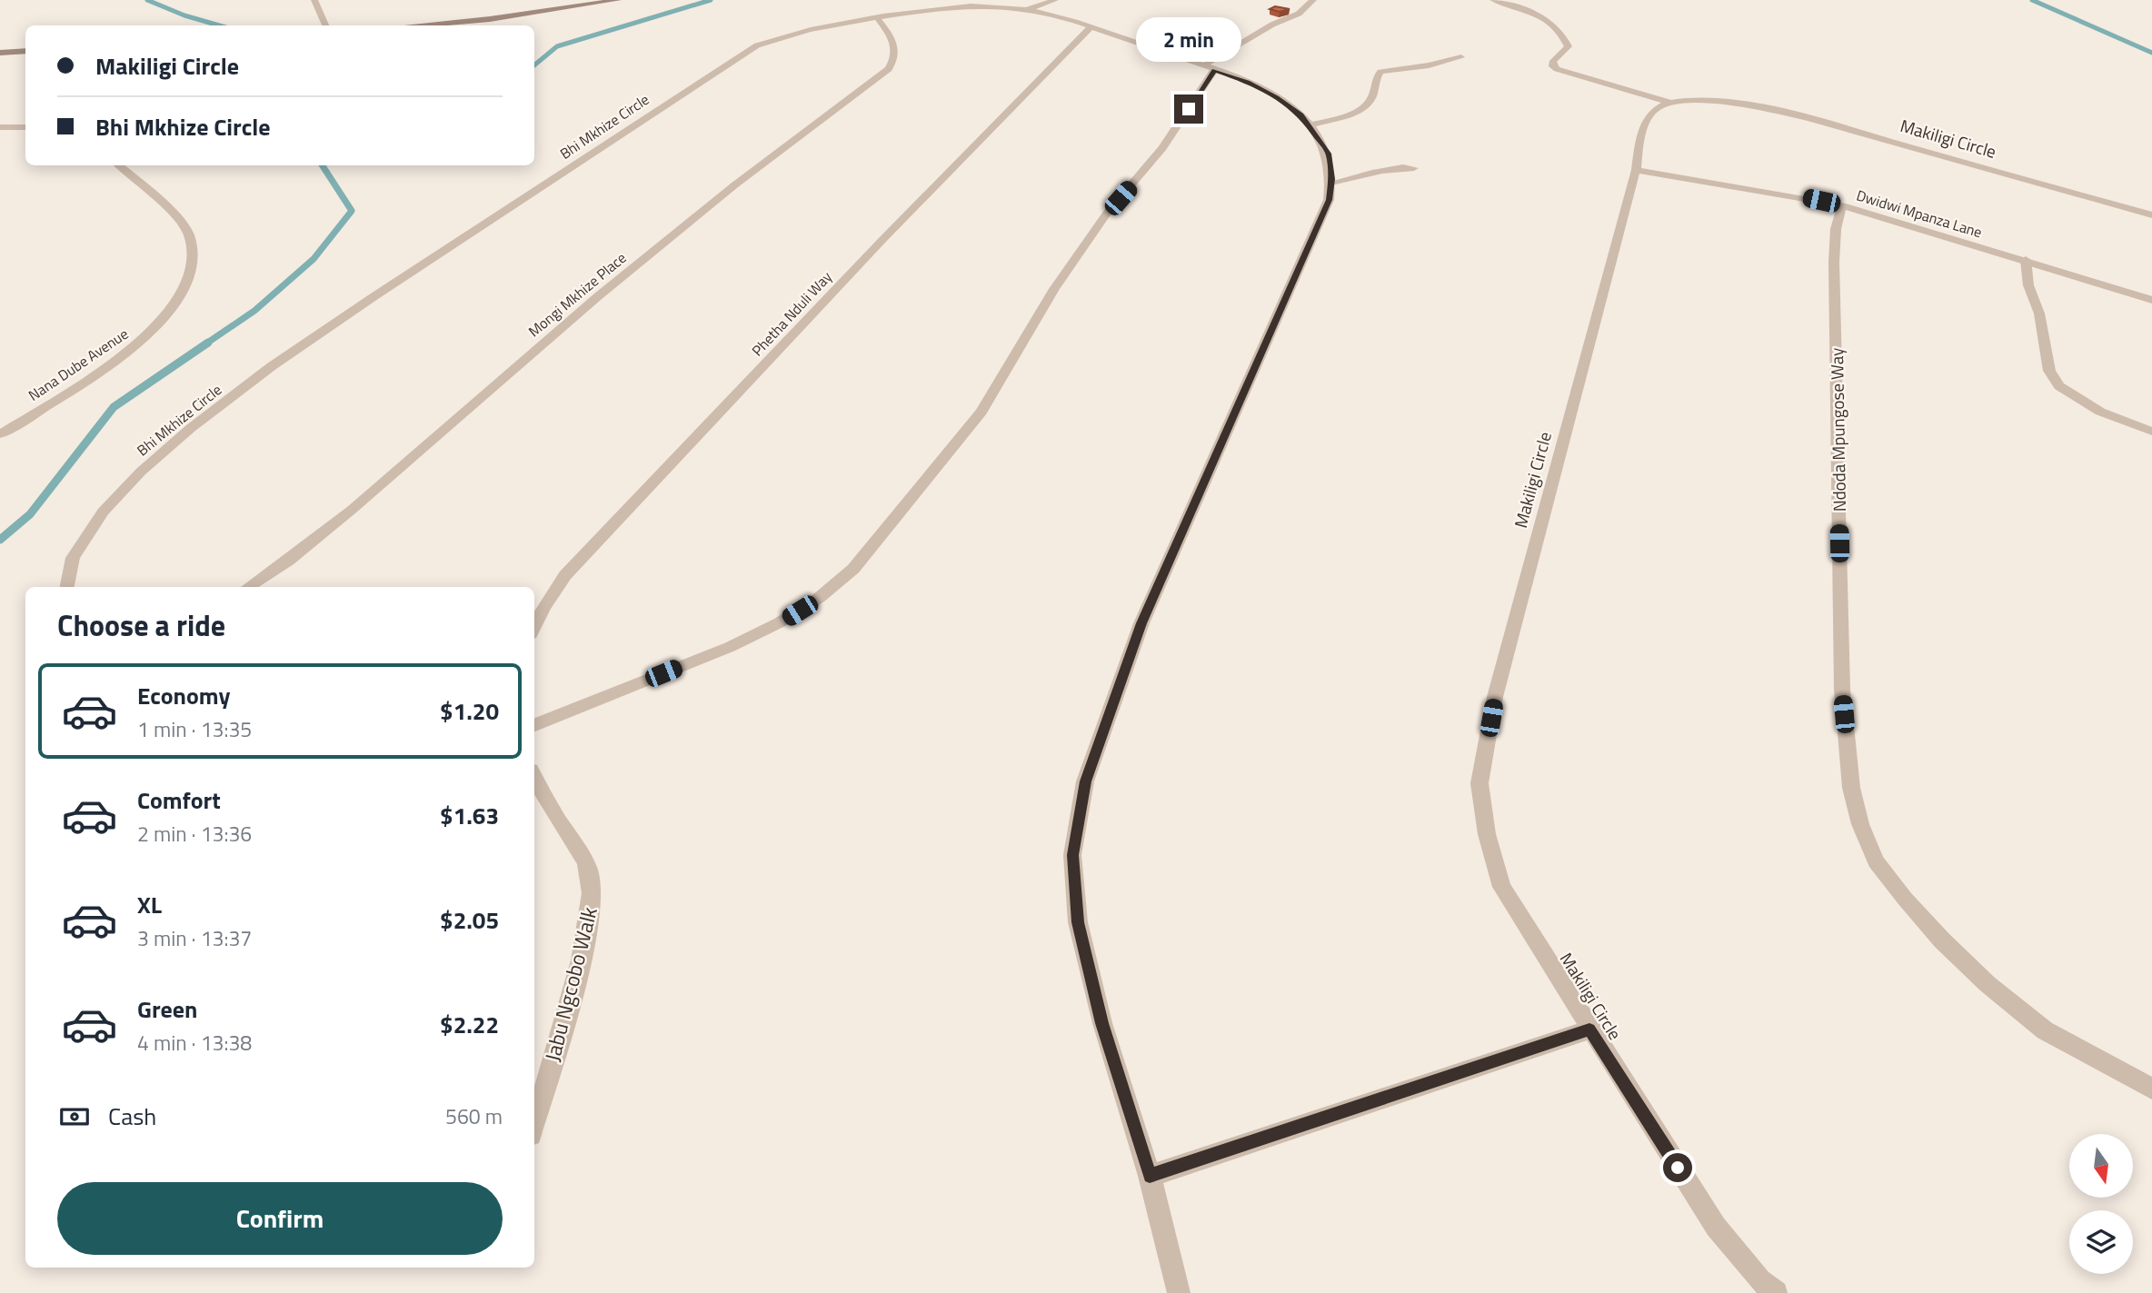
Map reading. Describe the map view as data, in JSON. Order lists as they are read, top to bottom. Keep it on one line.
{"streets":{"street":["Bhi Mkhize Circle","Makiligi Circle","Dwidwi Mpanza Lane","Mongi Mkhize Place","Phetha Nduli Way","Nana Dube Avenue","Ndoda Mpungose Way","Jabu Ngcobo Walk"]},"crossings":[["Bhi Mkhize Circle","Mongi Mkhize Place"],["Bhi Mkhize Circle","Phetha Nduli Way"],["Makiligi Circle","Dwidwi Mpanza Lane"],["Dwidwi Mpanza Lane","Ndoda Mpungose Way"]],"north":"bottom","page":{"bubble":"2 min","banner":["Makiligi Circle","Bhi Mkhize Circle"],"heading":"Choose a ride","list":[{"name":"Economy","note":"1 min · 13:35","value":"$1.20"},{"name":"Comfort","note":"2 min · 13:36","value":"$1.63"},{"name":"XL","note":"3 min · 13:37","value":"$2.05"},{"name":"Green","note":"4 min · 13:38","value":"$2.22"}],"pay":["Cash","560 m"],"buttons":"Confirm"}}
